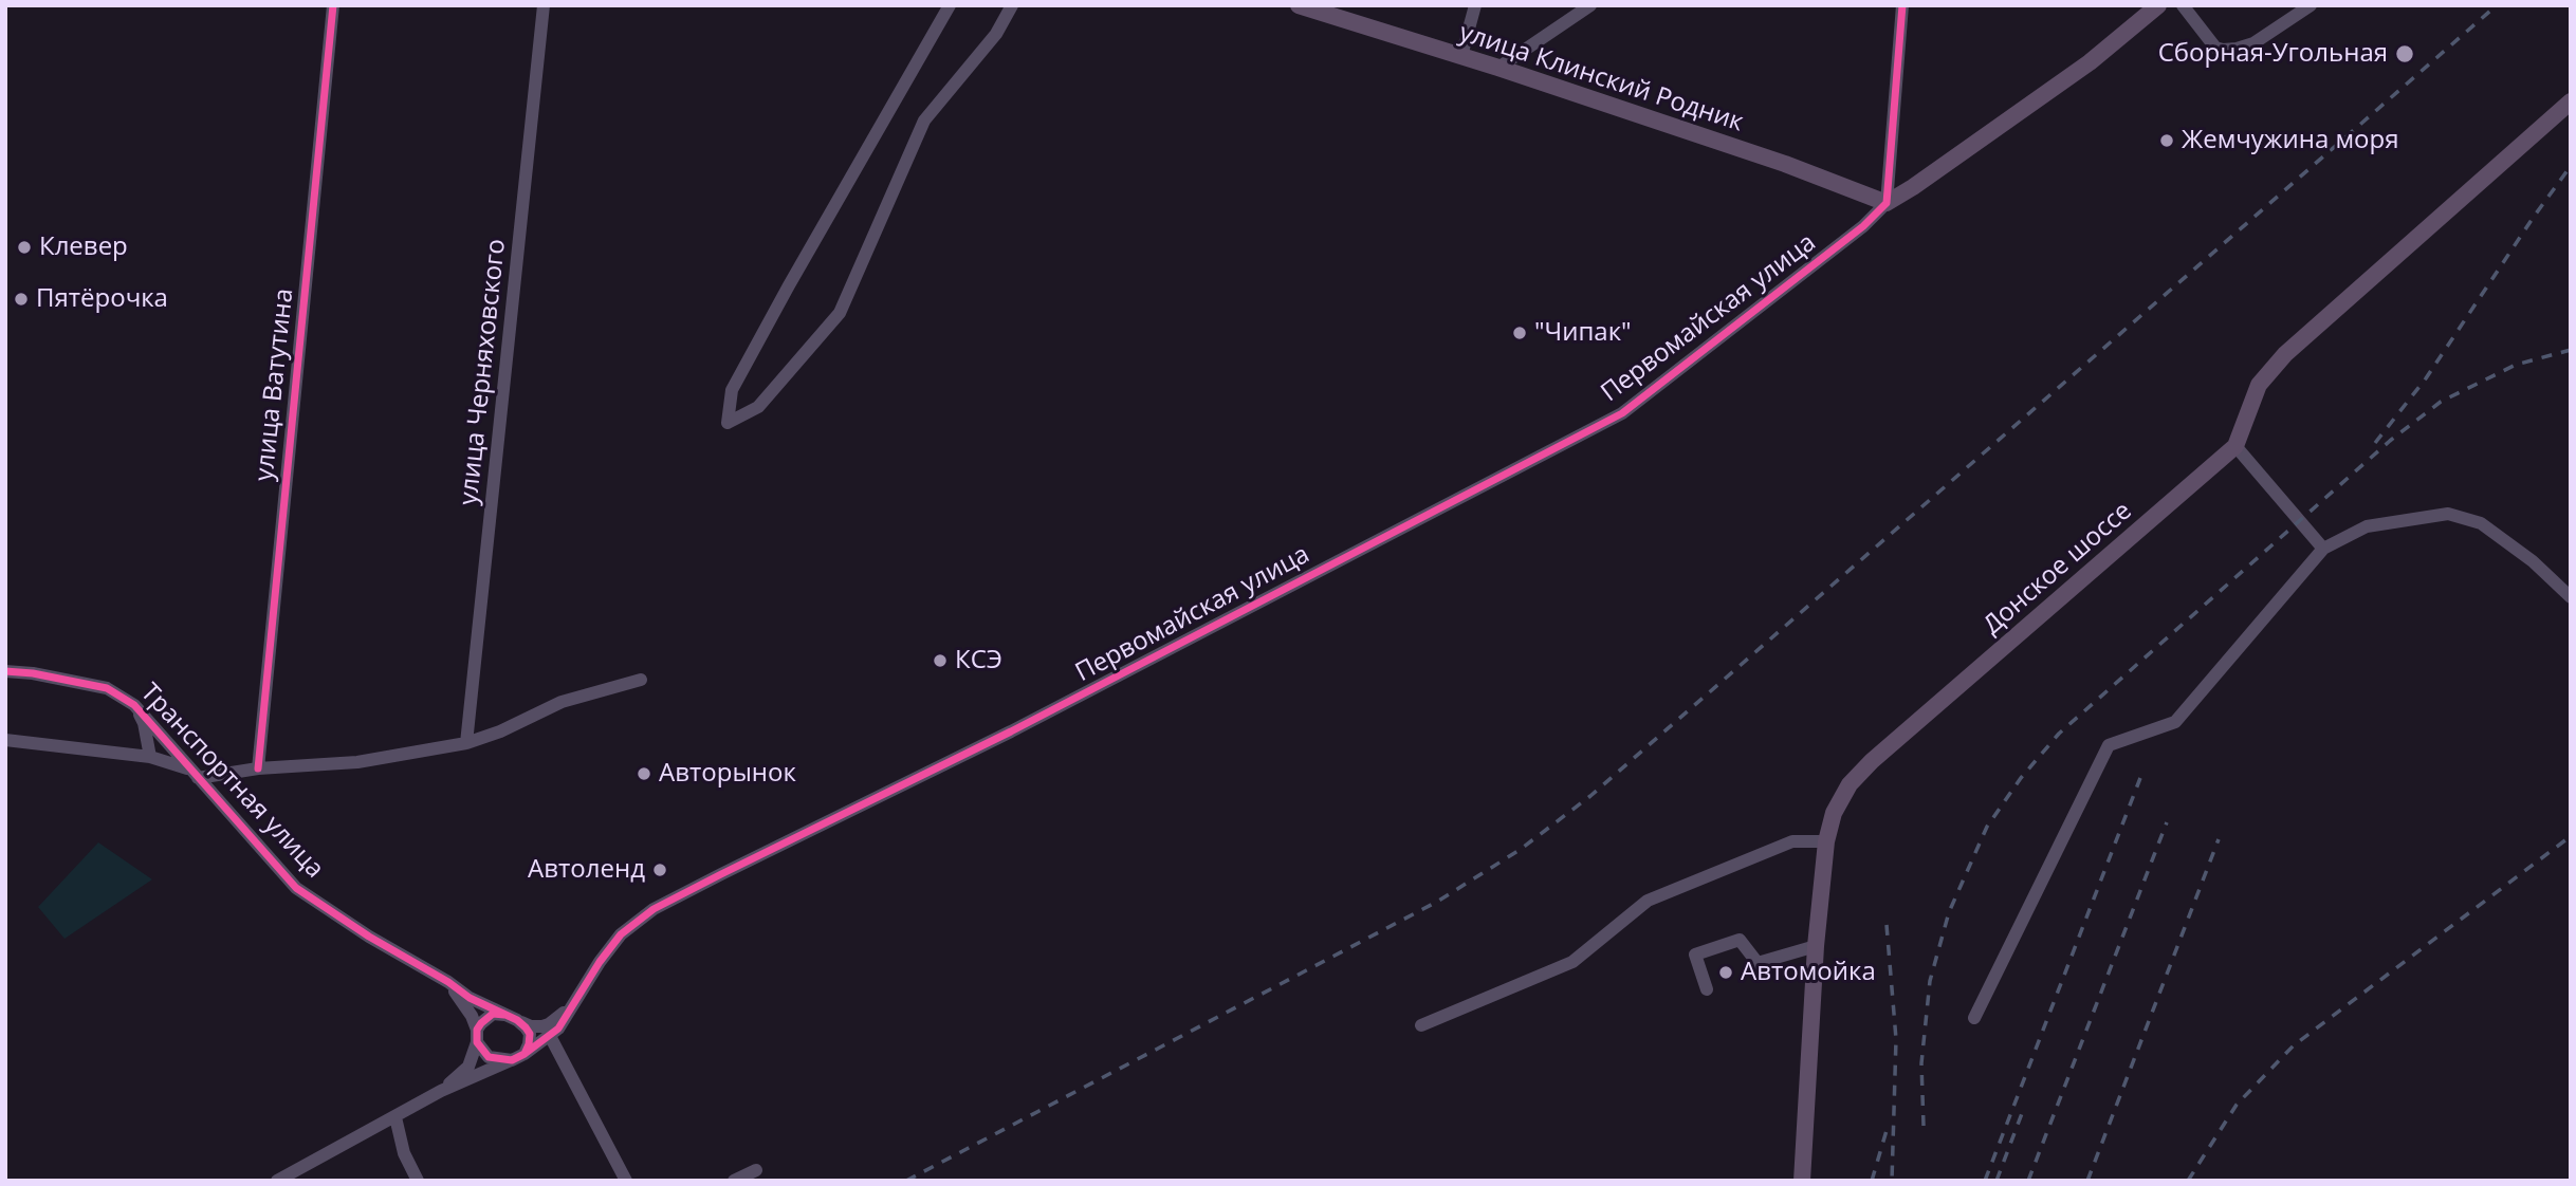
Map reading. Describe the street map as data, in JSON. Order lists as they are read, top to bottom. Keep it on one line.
{"streets":{"main road":["улица Клинский Родник","Первомайская улица","Донское шоссе"],"street":["улица Черняховского","улица Ватутина","Транспортная улица"]},"crossings":[["улица Клинский Родник","Первомайская улица"],["Первомайская улица","Транспортная улица"]],"places":["Сборная-Угольная","Жемчужина моря","Клевер","Пятёрочка","\"Чипак\"","КСЭ","Авторынок","Автоленд","Автомойка"]}
